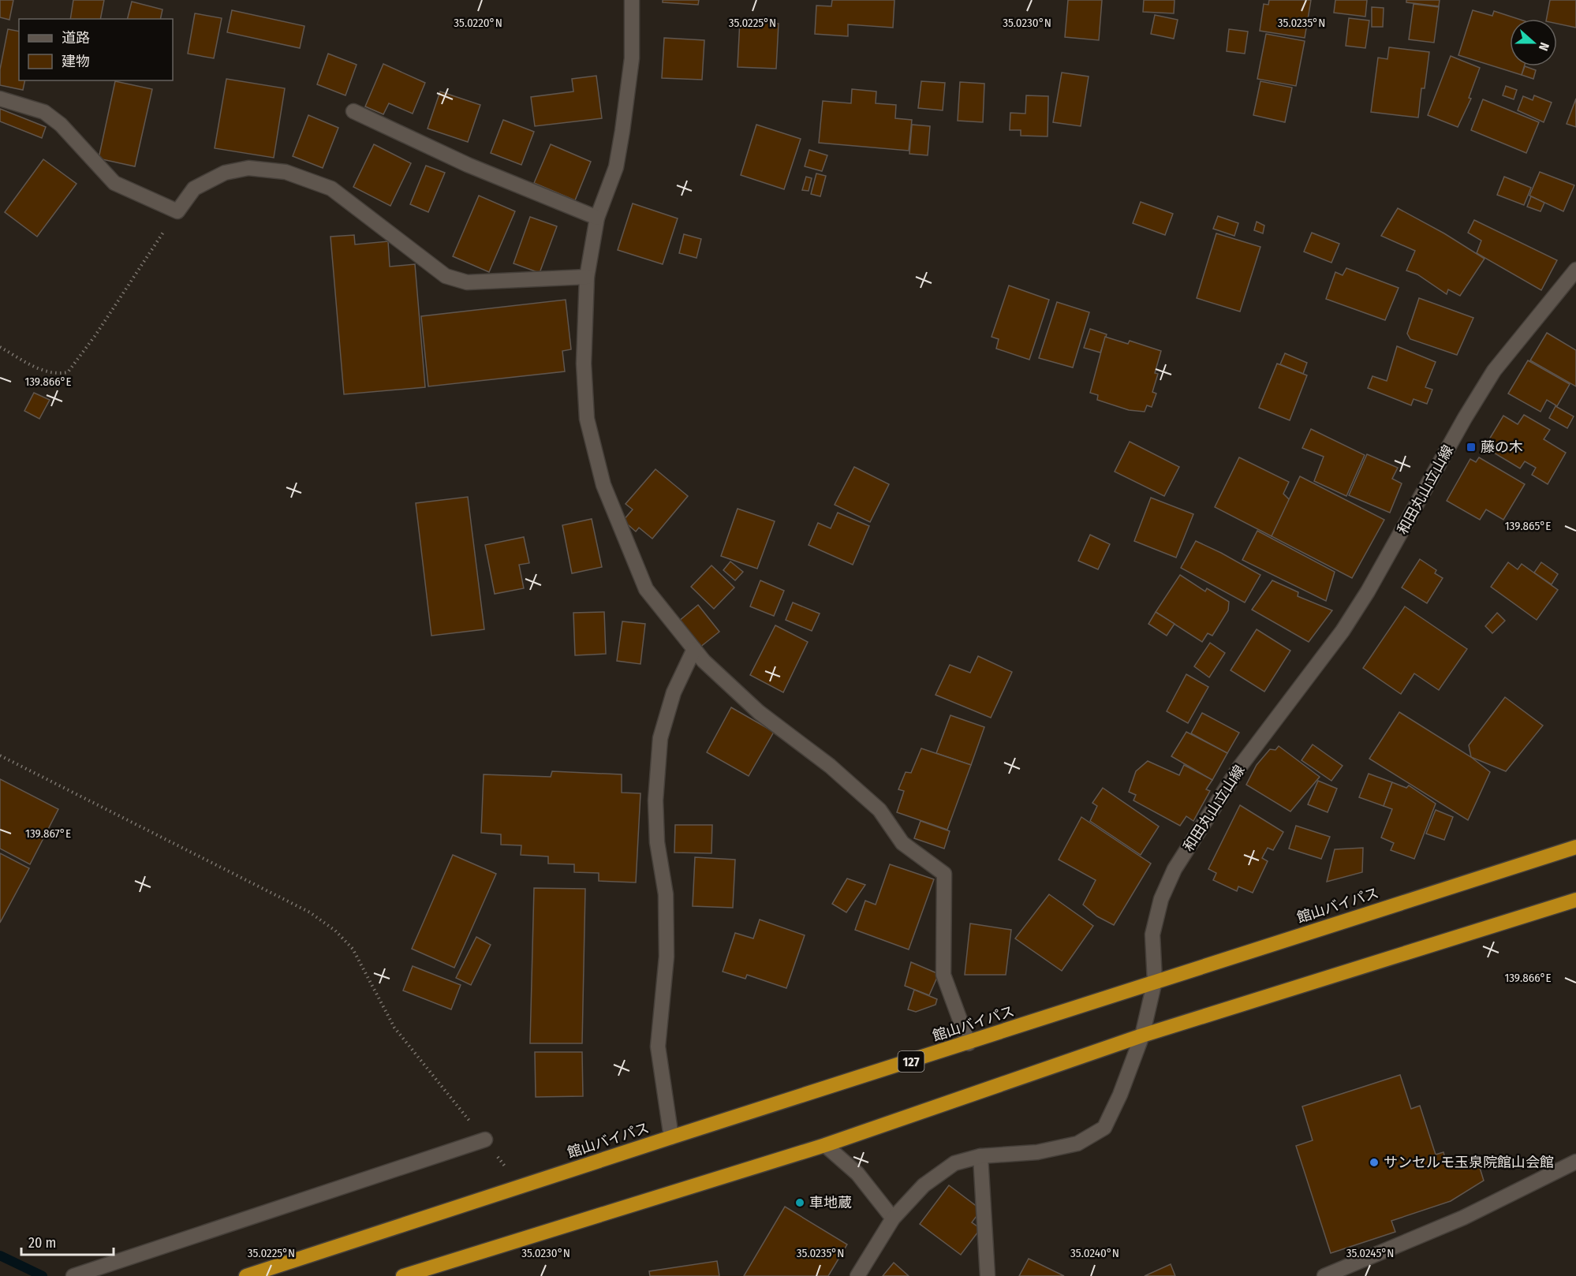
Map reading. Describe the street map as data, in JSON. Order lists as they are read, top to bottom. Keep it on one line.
{"streets":{"highway":["館山バイパス","127"],"street":["和田丸山立山線"]},"crossings":[["和田丸山立山線","館山バイパス"]],"places":{"transit":["藤の木"],"other":["サンセルモ玉泉院館山会館","車地蔵"]},"legend":["道路","建物"],"scale_bar":"20 m","north":"right","coordinates":["35.0235°N","35.0220°N","35.0225°N","35.0230°N","139.866°E","139.865°E","139.867°E","35.0240°N","35.0245°N"]}
